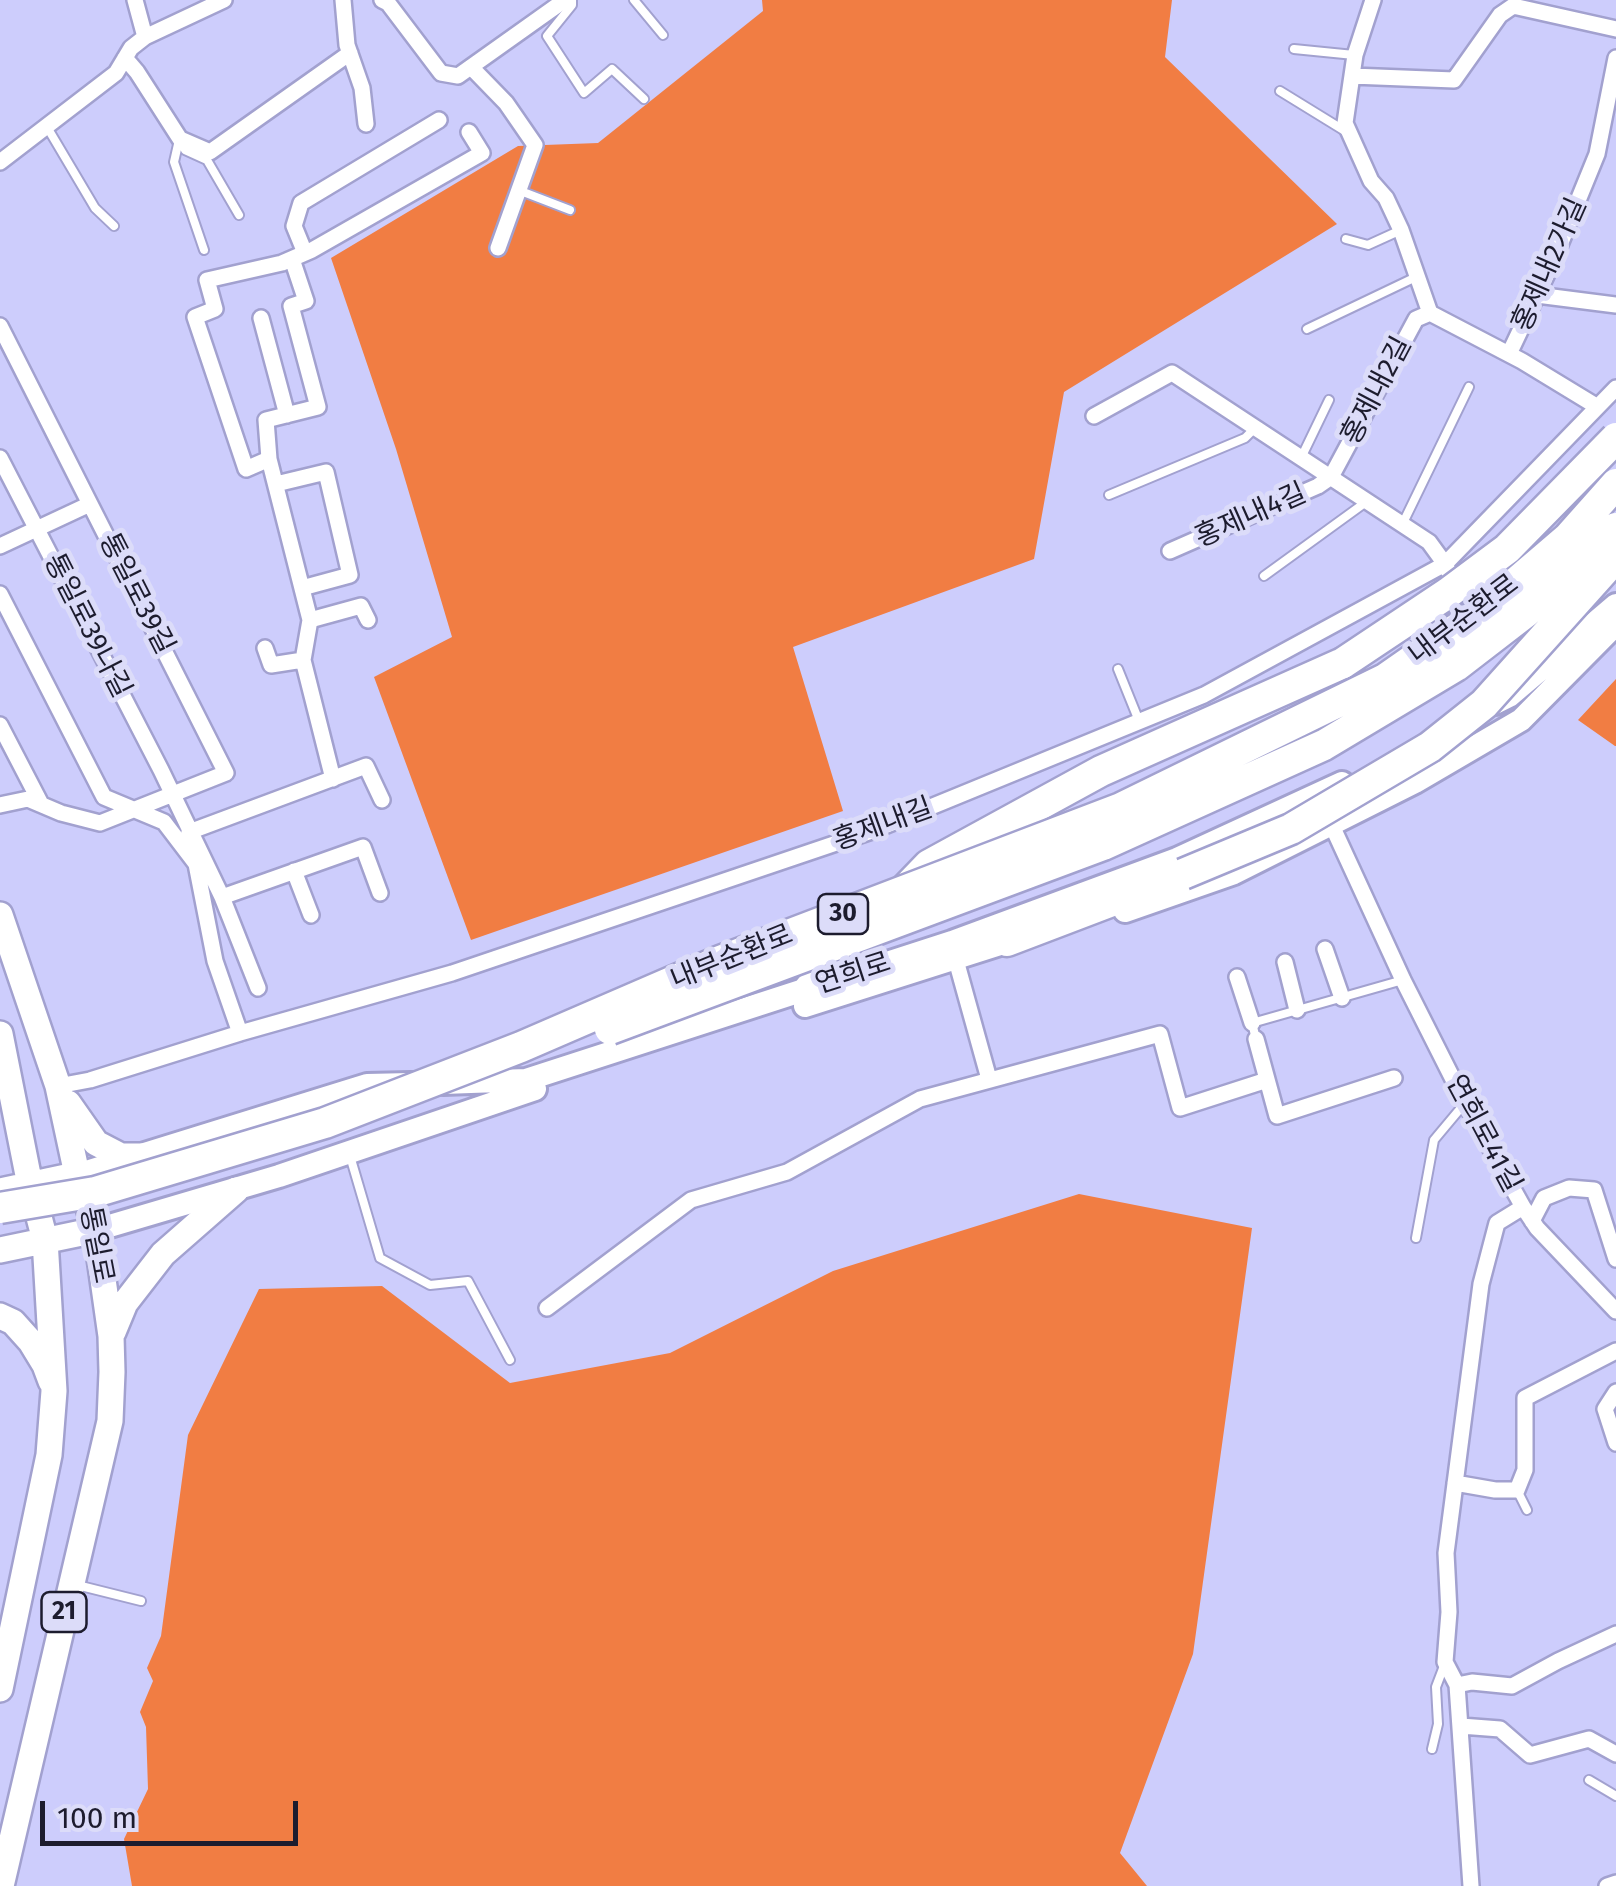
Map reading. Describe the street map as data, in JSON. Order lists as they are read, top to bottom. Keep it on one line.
{"streets":{"highway":["내부순환로","30"],"main road":["연희로","통일로","21"],"street":["홍제내2가길","홍제내2길","홍제내4길","통일로39길","통일로39나길","홍제내길","연희로41길"]},"crossings":[["홍제내2가길","홍제내2길"],["홍제내2길","홍제내4길"],["홍제내2길","홍제내길"],["홍제내4길","홍제내길"],["홍제내4길","연희로"],["통일로39길","통일로39나길"],["홍제내길","통일로"],["연희로","연희로41길"],["연희로","통일로"]],"scale_bar":"100 m"}
